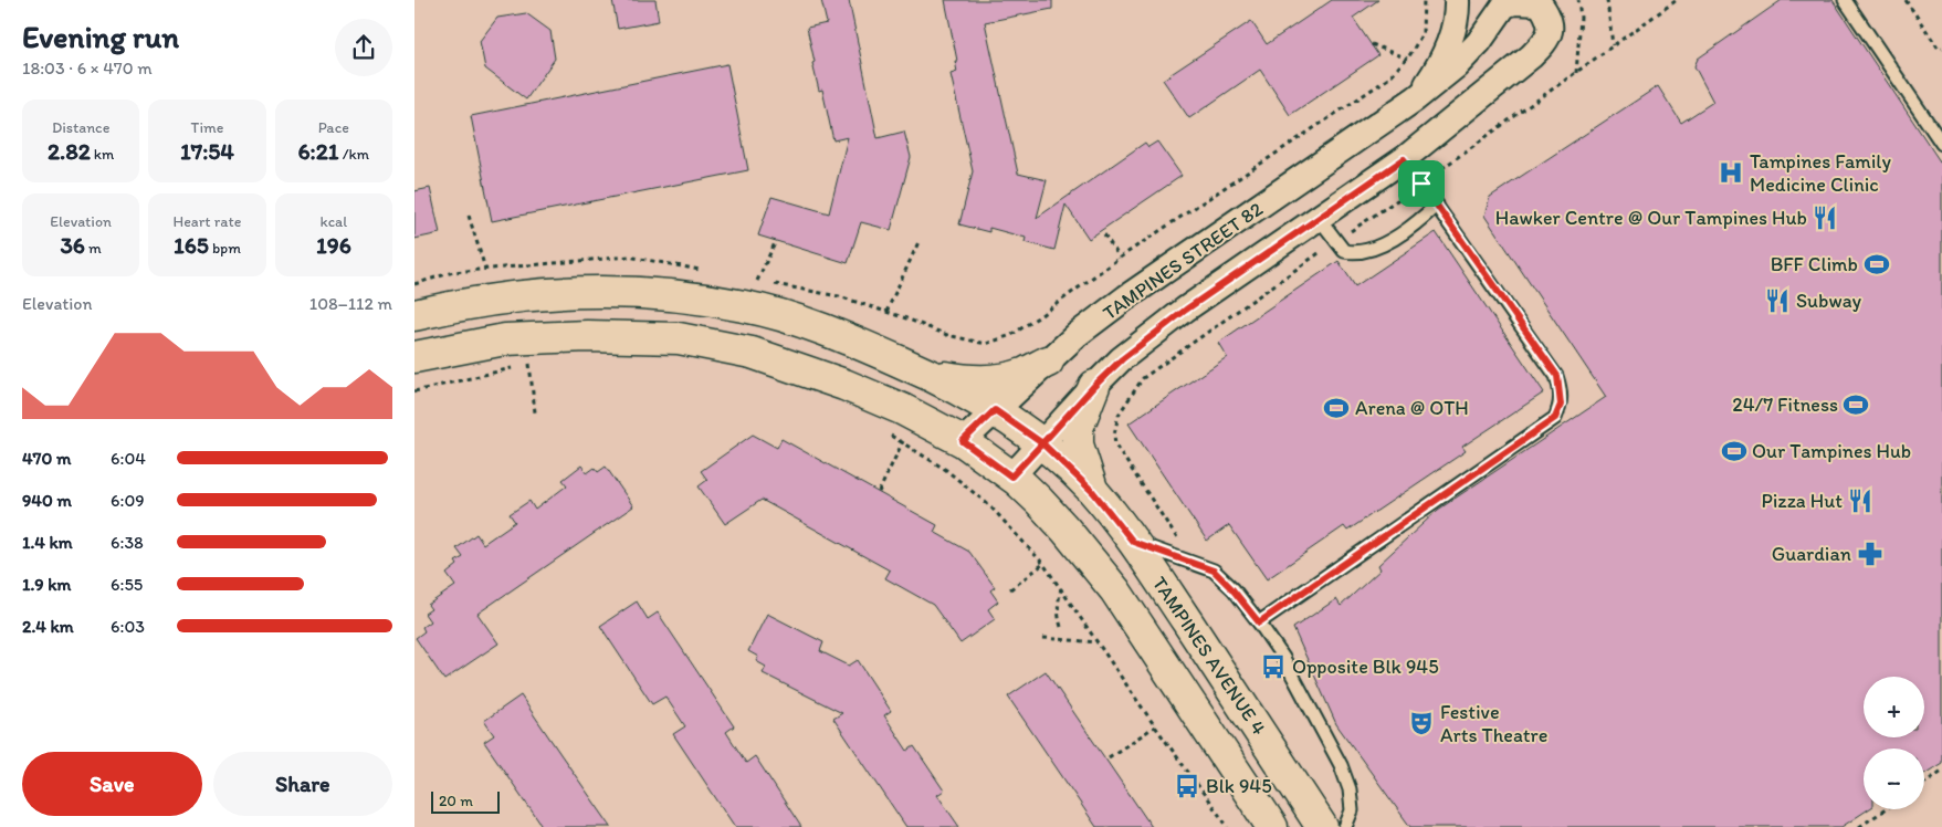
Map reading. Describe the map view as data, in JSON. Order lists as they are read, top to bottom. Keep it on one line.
{"streets":{"main road":["TAMPINES AVENUE 4"],"street":["TAMPINES STREET 82"]},"crossings":[["TAMPINES STREET 82","TAMPINES AVENUE 4"]],"places":{"hospital":["Tampines Family Medicine Clinic"],"restaurant":["Hawker Centre @ Our Tampines Hub","Subway","Pizza Hut"],"sports":["BFF Climb","24/7 Fitness","Arena @ OTH","Our Tampines Hub"],"pharmacy":["Guardian"],"bus stop":["Opposite Blk 945","Blk 945"],"theatre":["Festive Arts Theatre"]},"scale_bar":"20 m","page":{"heading":["Evening run","18:03 · 6 × 470 m"],"stats":[["Distance","2.82 km"],["Time","17:54"],["Pace","6:21 /km"],["Elevation","36 m"],["Heart rate","165 bpm"],["kcal","196"]],"chart":["Elevation","108–112 m"],"list":[{"name":"470 m","note":"6:04"},{"name":"940 m","note":"6:09"},{"name":"1.4 km","note":"6:38"},{"name":"1.9 km","note":"6:55"},{"name":"2.4 km","note":"6:03"}],"map_buttons":["+","−"],"buttons":["Save","Share"],"scale":"20 m"}}
